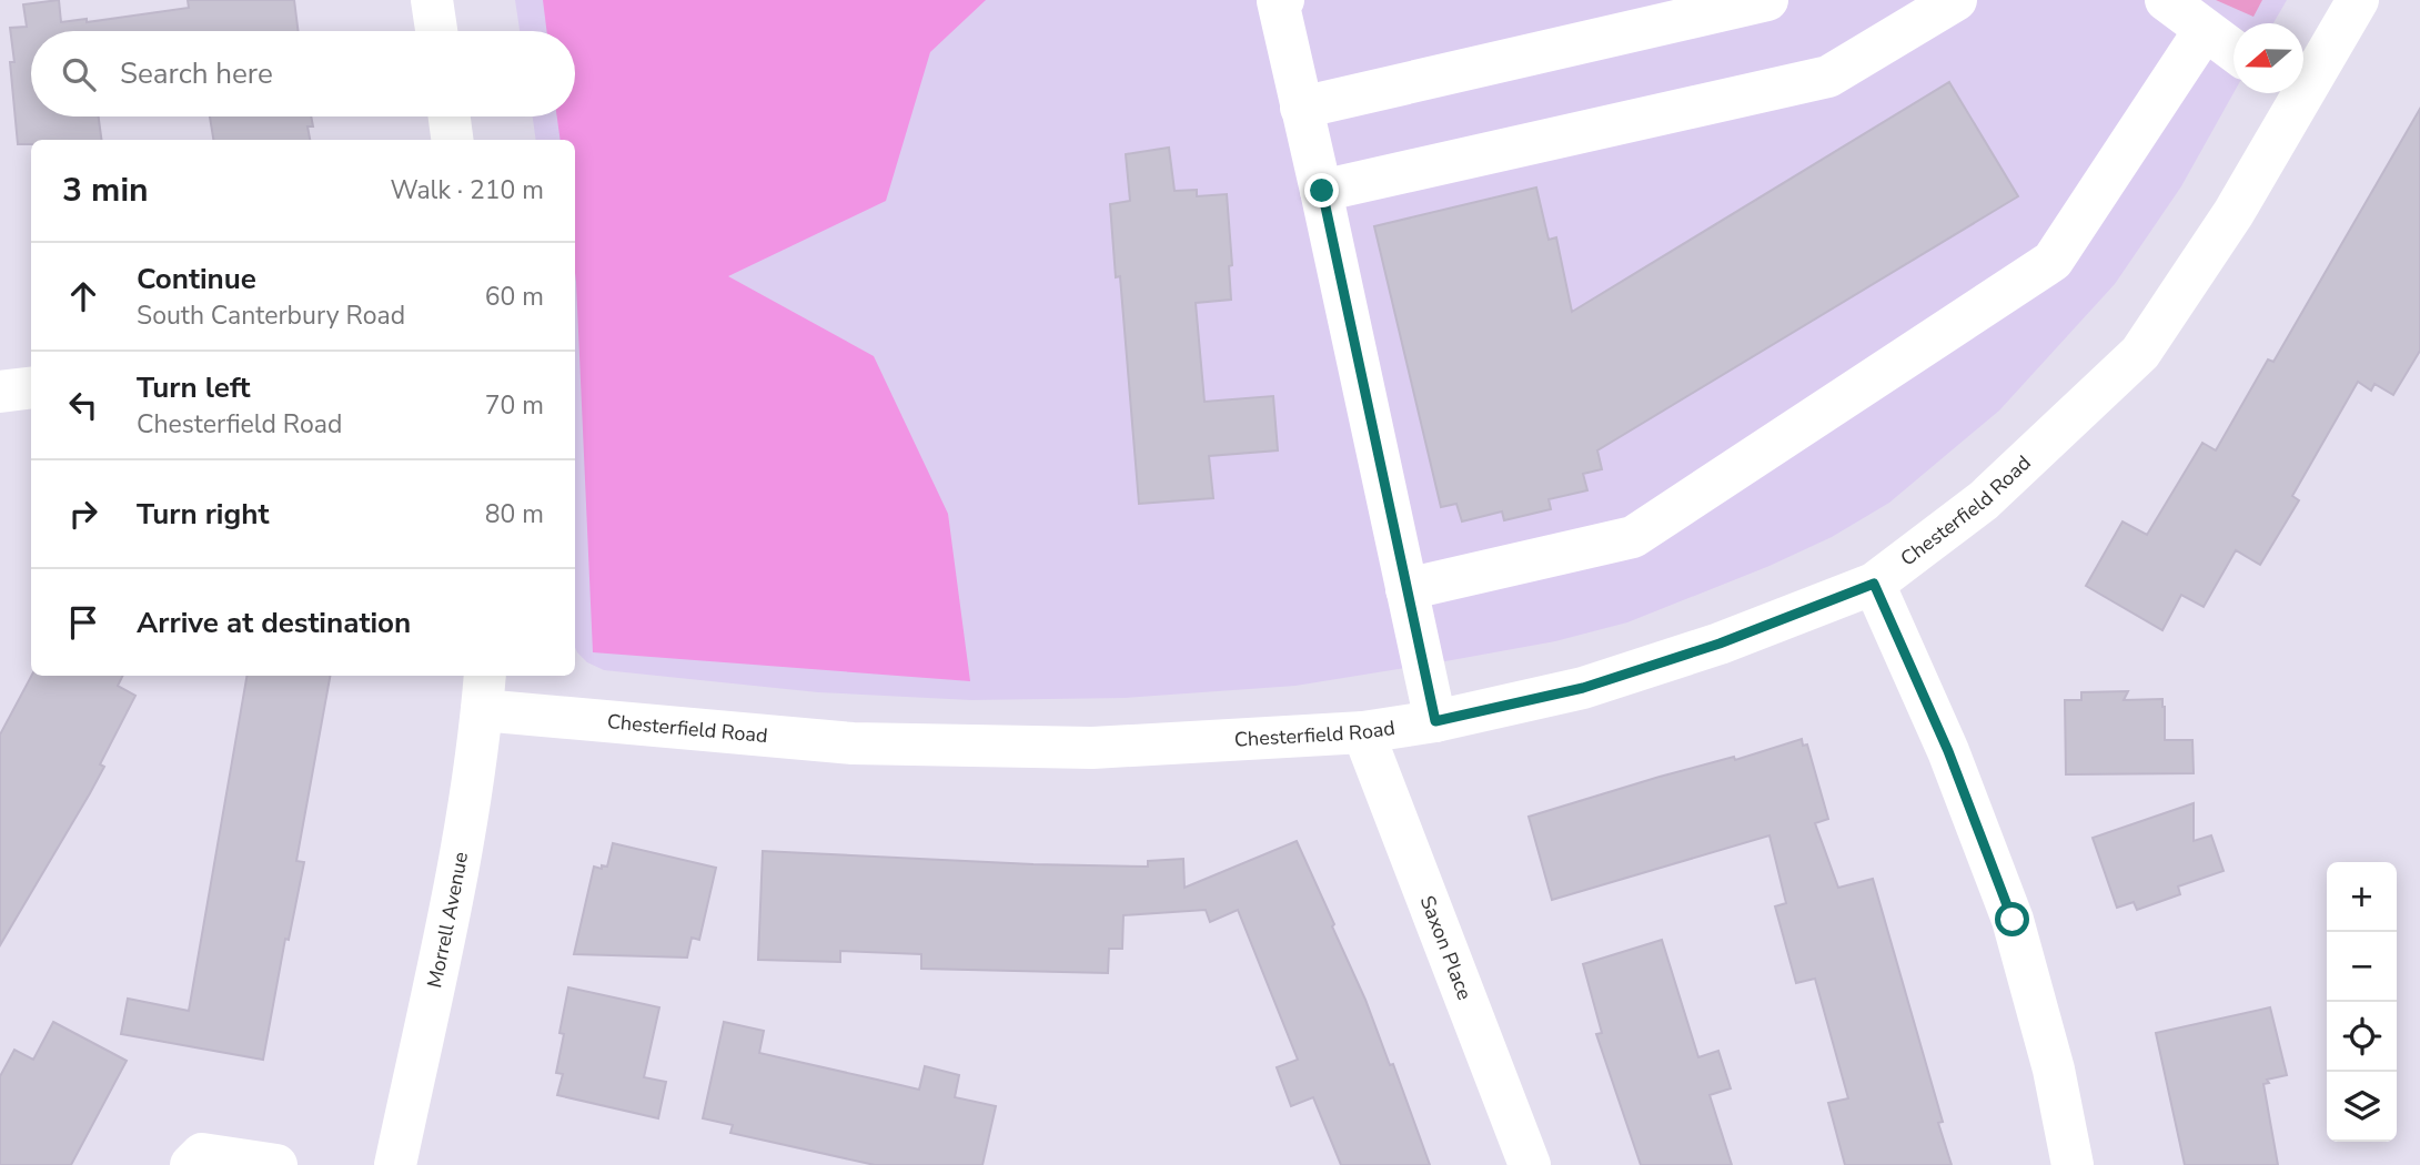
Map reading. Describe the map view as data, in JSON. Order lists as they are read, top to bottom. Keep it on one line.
{"streets":{"street":["Chesterfield Road","Morrell Avenue","Saxon Place"]},"crossings":[["Chesterfield Road","Morrell Avenue"],["Chesterfield Road","Saxon Place"]],"north":"left","page":{"search":"Search here","heading":["3 min","Walk · 210 m"],"list":[["Continue","South Canterbury Road","60 m"],["Turn left","Chesterfield Road","70 m"],["Turn right","80 m"],"Arrive at destination"],"map_buttons":["+","−"]}}
